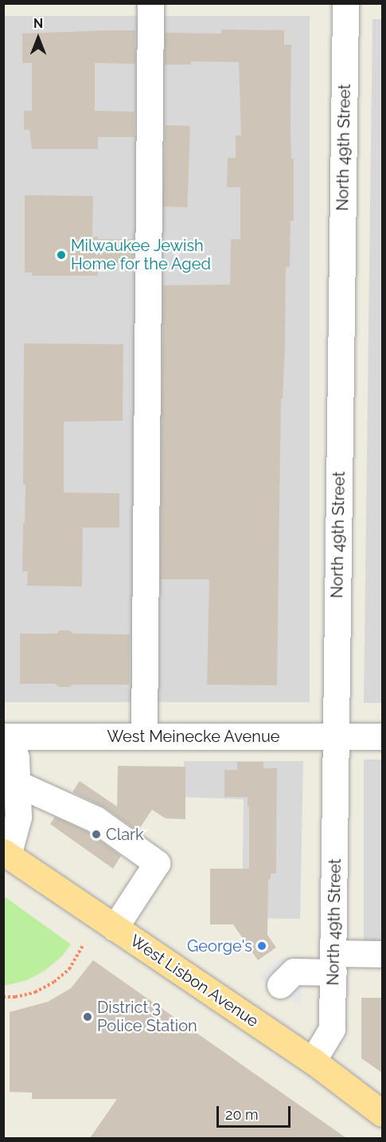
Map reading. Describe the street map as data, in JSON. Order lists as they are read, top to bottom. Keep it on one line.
{"streets":{"main road":["West Lisbon Avenue"],"street":["North 49th Street","West Meinecke Avenue"]},"crossings":[["North 49th Street","West Meinecke Avenue"],["North 49th Street","West Lisbon Avenue"]],"places":["Milwaukee Jewish Home for the Aged","Clark","George's","District 3 Police Station"],"scale_bar":"20 m","north":"top"}
